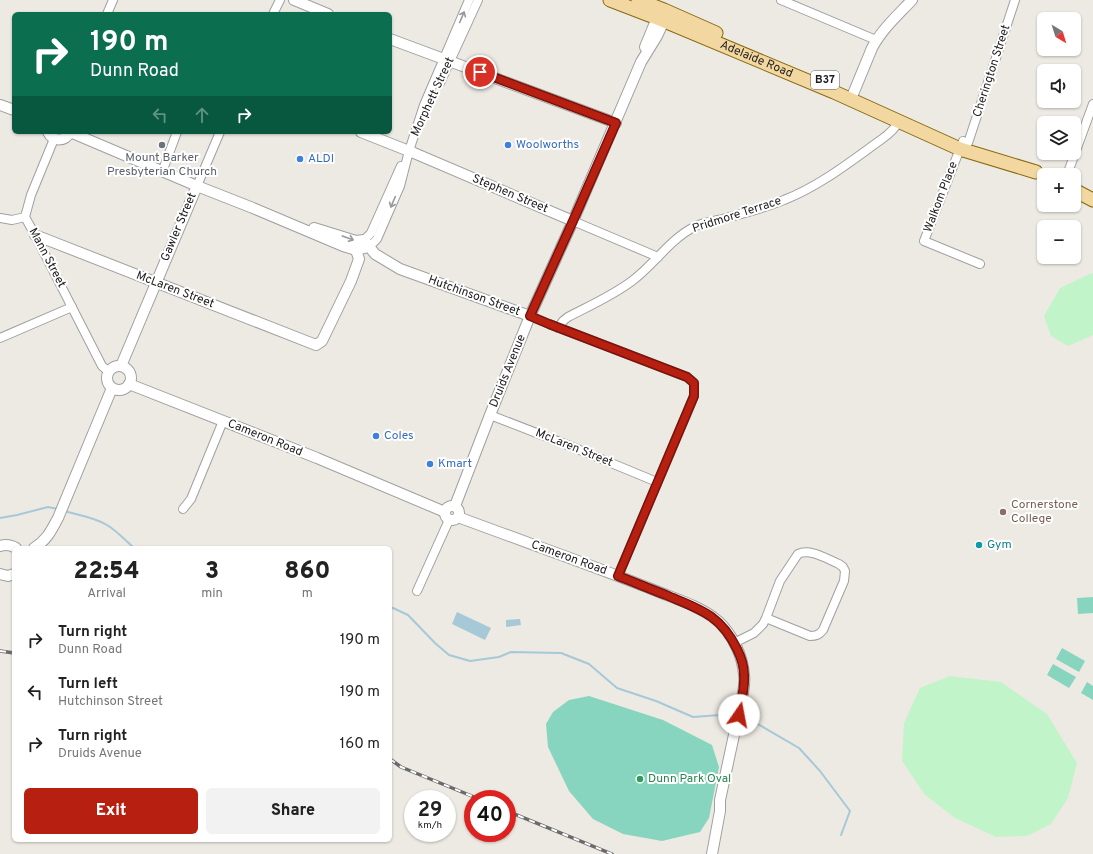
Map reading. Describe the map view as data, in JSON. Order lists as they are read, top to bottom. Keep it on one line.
{"streets":{"main road":["Adelaide Road","B37"],"street":["Cherington Street","Morphett Street","Stephen Street","Walkom Place","Pridmore Terrace","Gawler Street","Mann Street","McLaren Street","Hutchinson Street","Druids Avenue","Cameron Road"]},"crossings":[["Adelaide Road","Cherington Street"],["Adelaide Road","Walkom Place"],["Adelaide Road","Pridmore Terrace"],["Adelaide Road","Druids Avenue"],["Cherington Street","Walkom Place"],["Morphett Street","Stephen Street"],["Morphett Street","Hutchinson Street"],["Stephen Street","Pridmore Terrace"],["Stephen Street","Druids Avenue"],["Pridmore Terrace","Hutchinson Street"],["Gawler Street","Mann Street"],["Gawler Street","McLaren Street"],["Gawler Street","Cameron Road"],["Mann Street","McLaren Street"],["Mann Street","Cameron Road"],["McLaren Street","Hutchinson Street"],["McLaren Street","Druids Avenue"],["Hutchinson Street","Druids Avenue"],["Druids Avenue","Cameron Road"]],"places":["Mount Barker Presbyterian Church","Woolworths","ALDI","Coles","Kmart","Cornerstone College","Gym","Dunn Park Oval"],"north":"bottom right","page":{"map_buttons":["+","−"],"turn":["190 m","Dunn Road"],"eta":["22:54","Arrival","3","min","860","m"],"list":[{"name":"Turn right","note":"Dunn Road","value":"190 m"},{"name":"Turn left","note":"Hutchinson Street","value":"190 m"},{"name":"Turn right","note":"Druids Avenue","value":"160 m"}],"buttons":["Exit","Share"],"speed":"29 km/h","limit":"40"}}
